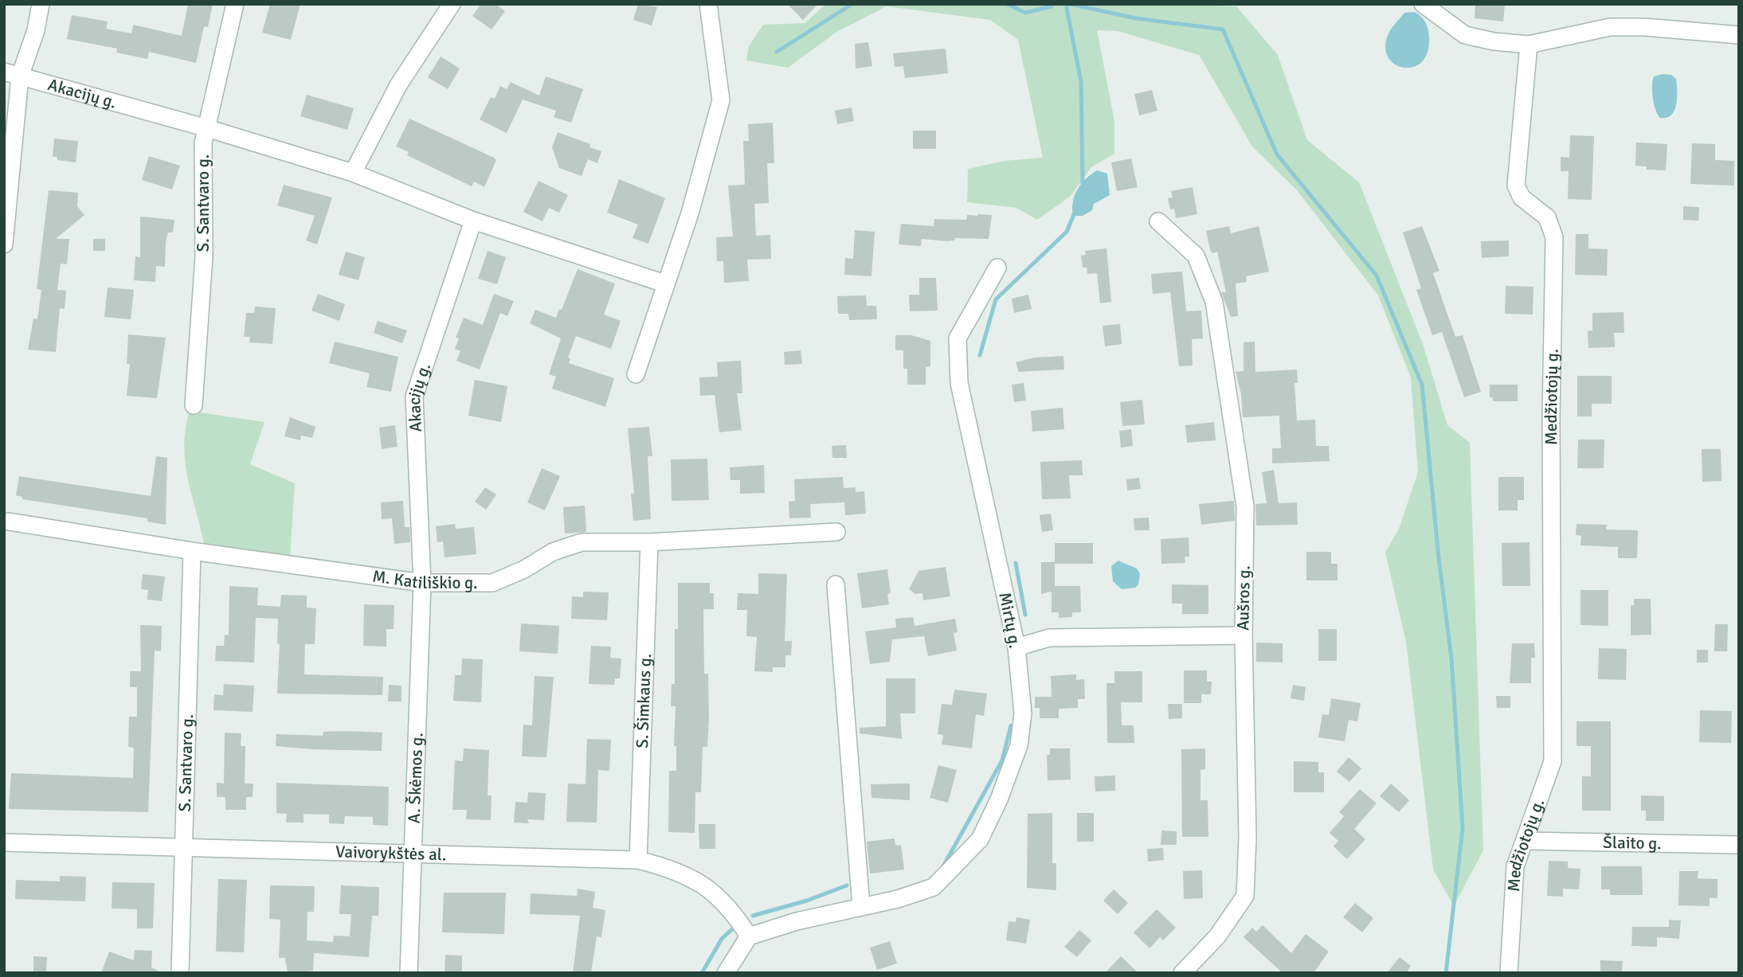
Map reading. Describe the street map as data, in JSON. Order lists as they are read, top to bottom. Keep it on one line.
{"streets":{"street":["Akacijų g.","S. Santvaro g.","Medžiotojų g.","M. Katiliškio g.","Aušros g.","Mirtų g.","S. Šimkaus g.","A. Škėmos g.","Šlaito g.","Vaivorykštės al."]},"crossings":[["Akacijų g.","S. Santvaro g."],["Akacijų g.","M. Katiliškio g."],["Akacijų g.","A. Škėmos g."],["S. Santvaro g.","M. Katiliškio g."],["S. Santvaro g.","Vaivorykštės al."],["Medžiotojų g.","Šlaito g."],["M. Katiliškio g.","S. Šimkaus g."],["M. Katiliškio g.","A. Škėmos g."],["Mirtų g.","Vaivorykštės al."],["S. Šimkaus g.","Vaivorykštės al."],["A. Škėmos g.","Vaivorykštės al."]]}
